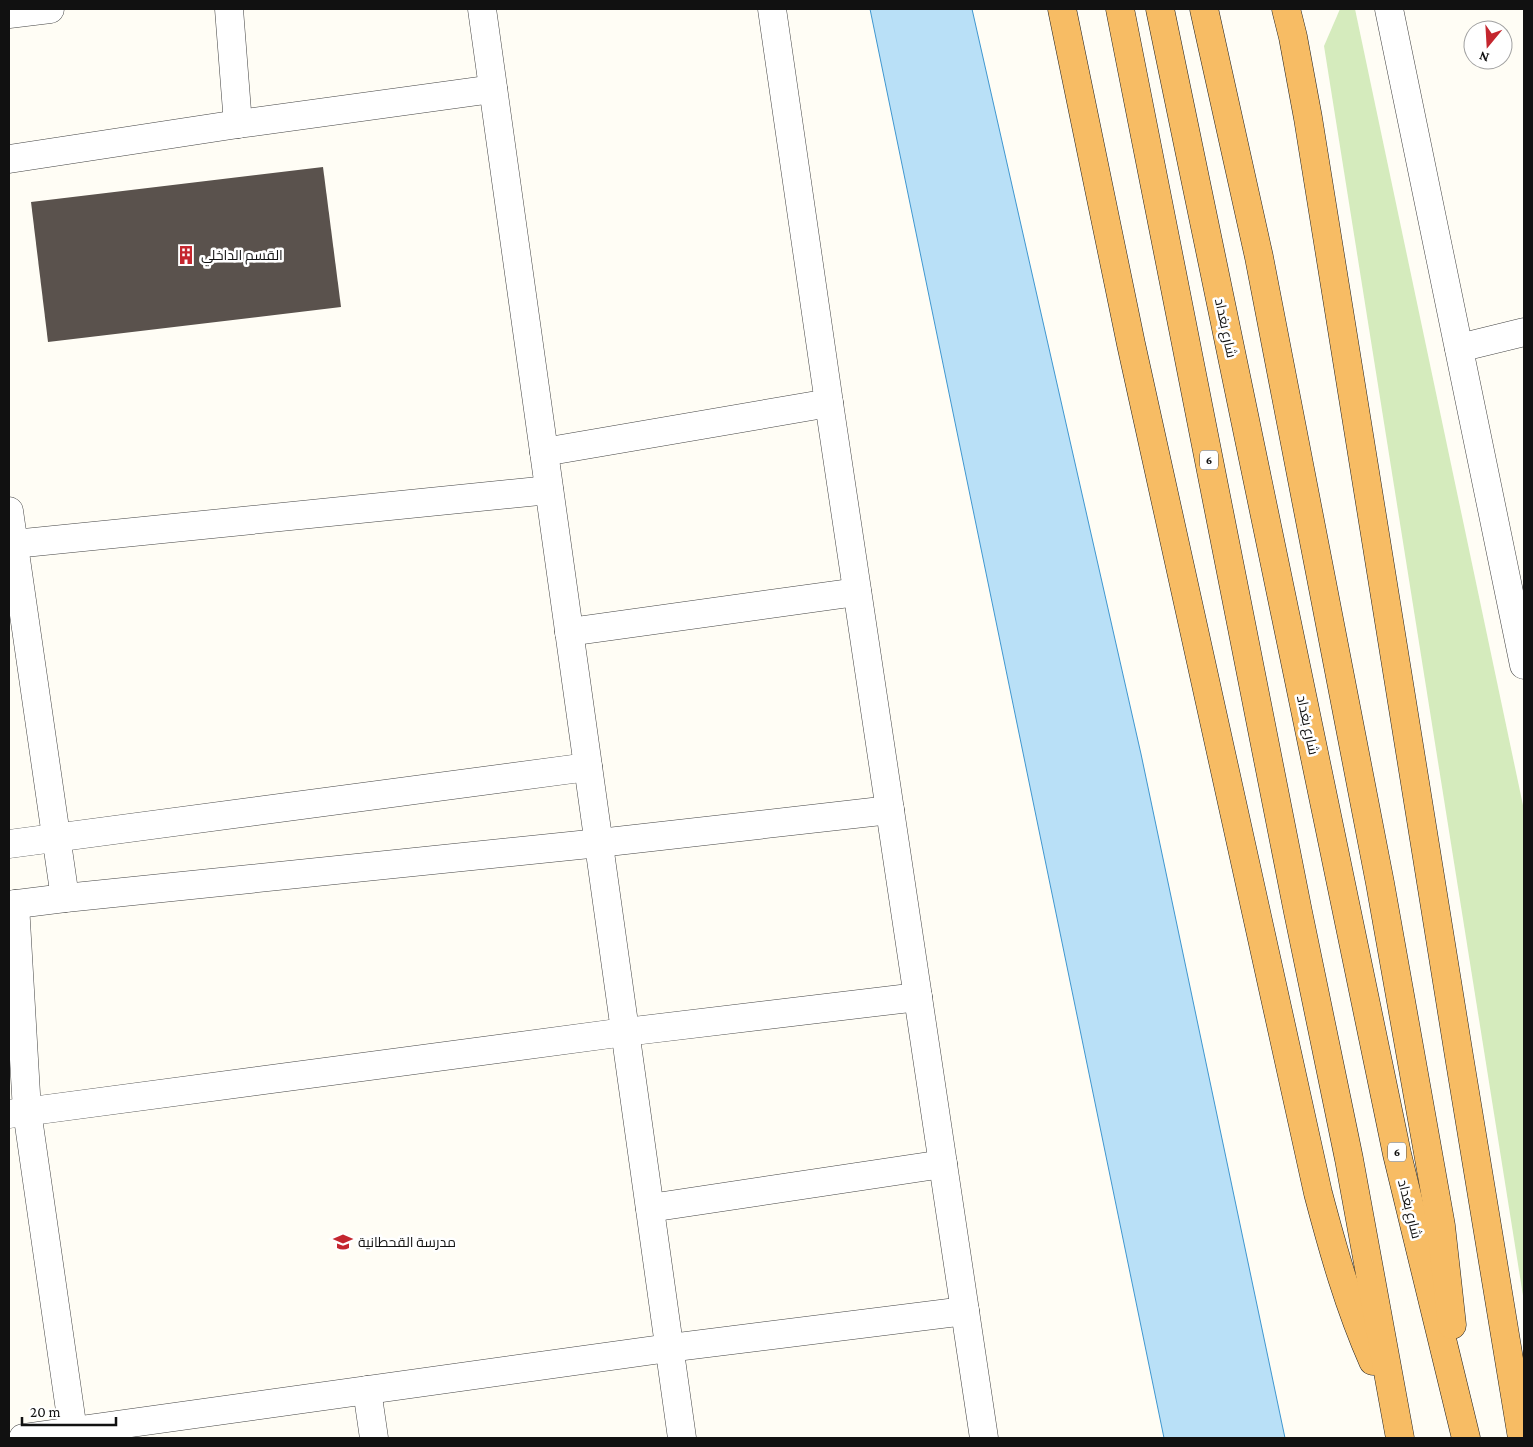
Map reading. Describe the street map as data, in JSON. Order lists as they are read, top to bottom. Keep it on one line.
{"streets":{"highway":["شارع بغداد","6"]},"places":{"building":["القسم الداخلي"],"school or university":["مدرسة القحطانية"]},"scale_bar":"20 m","north":"bottom"}
